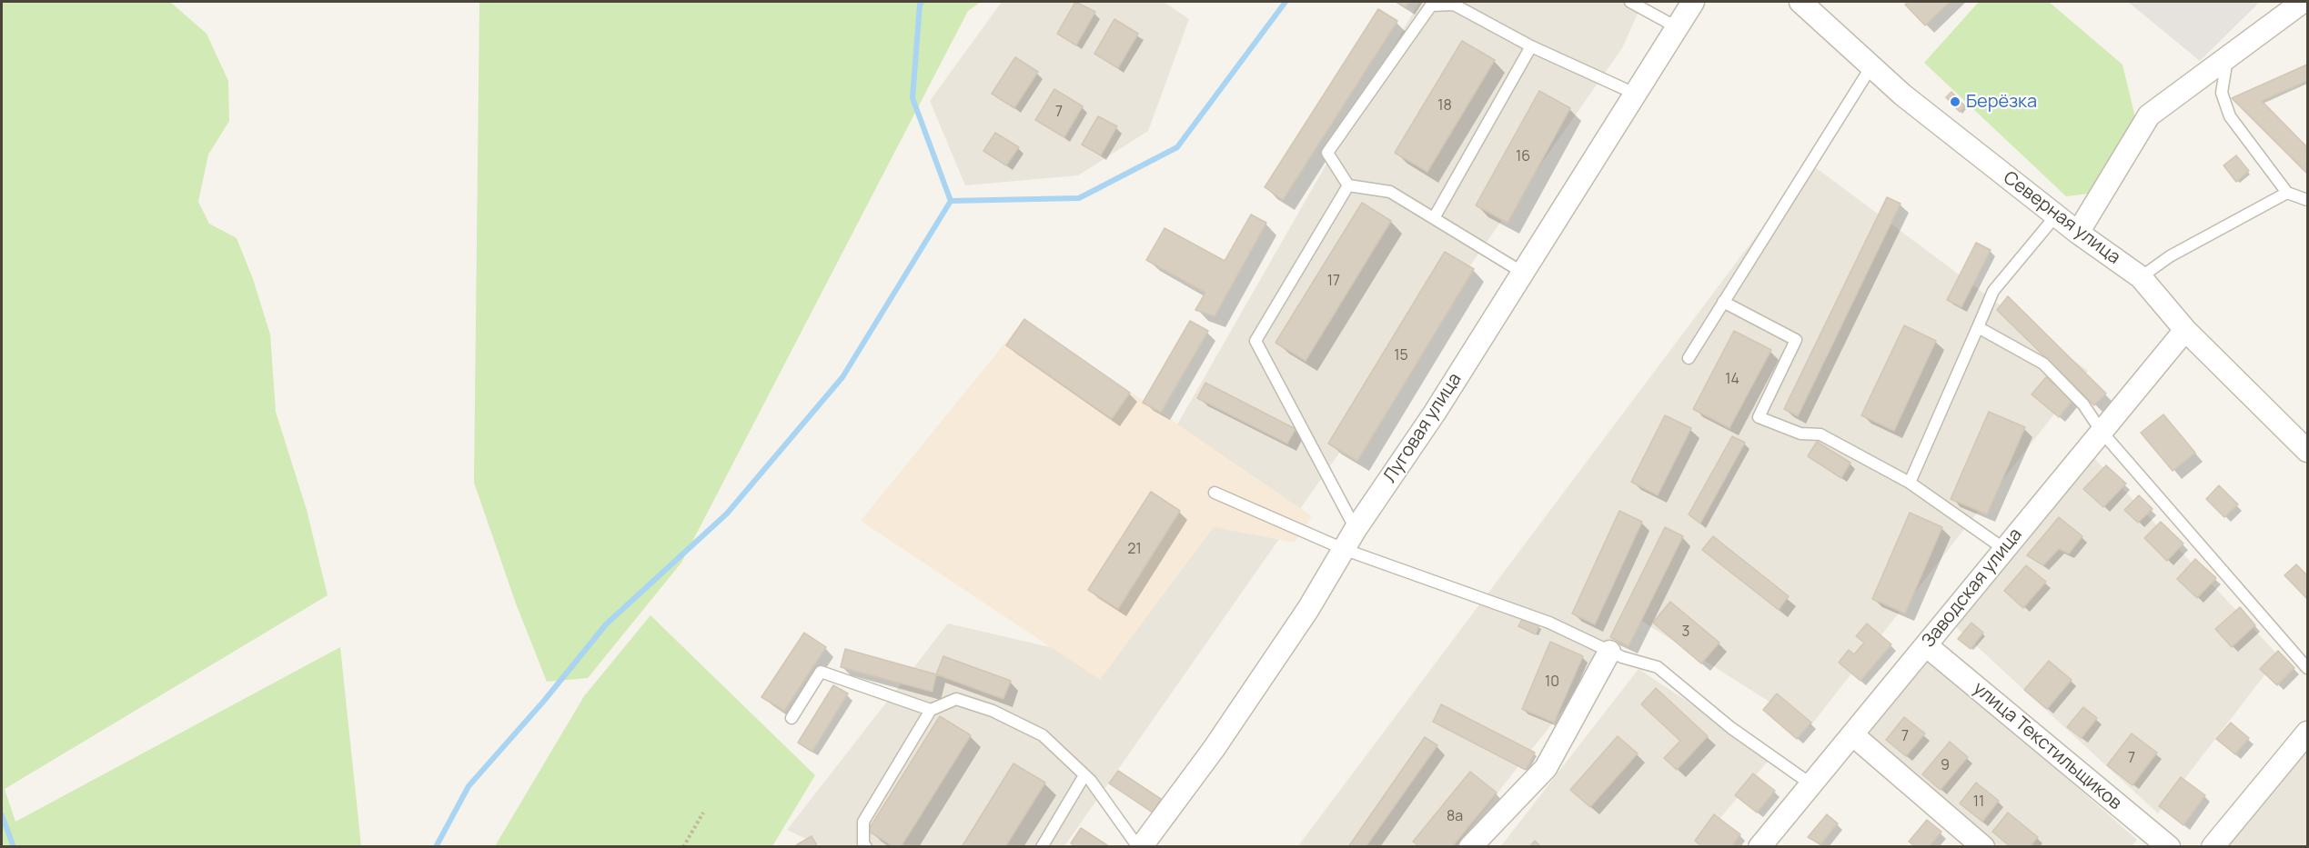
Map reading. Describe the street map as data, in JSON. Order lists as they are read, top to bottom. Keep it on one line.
{"streets":{"street":["Северная улица","Луговая улица","Заводская улица","улица Текстильщиков"]},"crossings":[["Северная улица","Заводская улица"],["Заводская улица","улица Текстильщиков"]],"places":["Берёзка"],"house_numbers":["18","7","16","17","15","14","21","3","10","7","7","9","11","8а"]}
